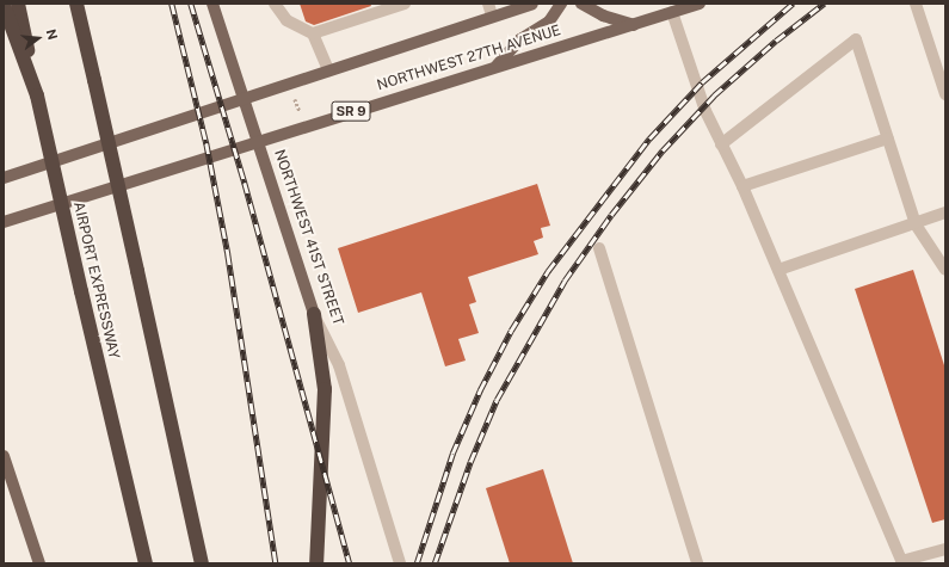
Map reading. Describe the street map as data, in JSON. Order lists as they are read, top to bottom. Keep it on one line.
{"streets":{"highway":["AIRPORT EXPRESSWAY"],"main road":["NORTHWEST 27TH AVENUE","SR 9","NORTHWEST 41ST STREET"]},"crossings":[["NORTHWEST 27TH AVENUE","NORTHWEST 41ST STREET"]],"north":"right"}
